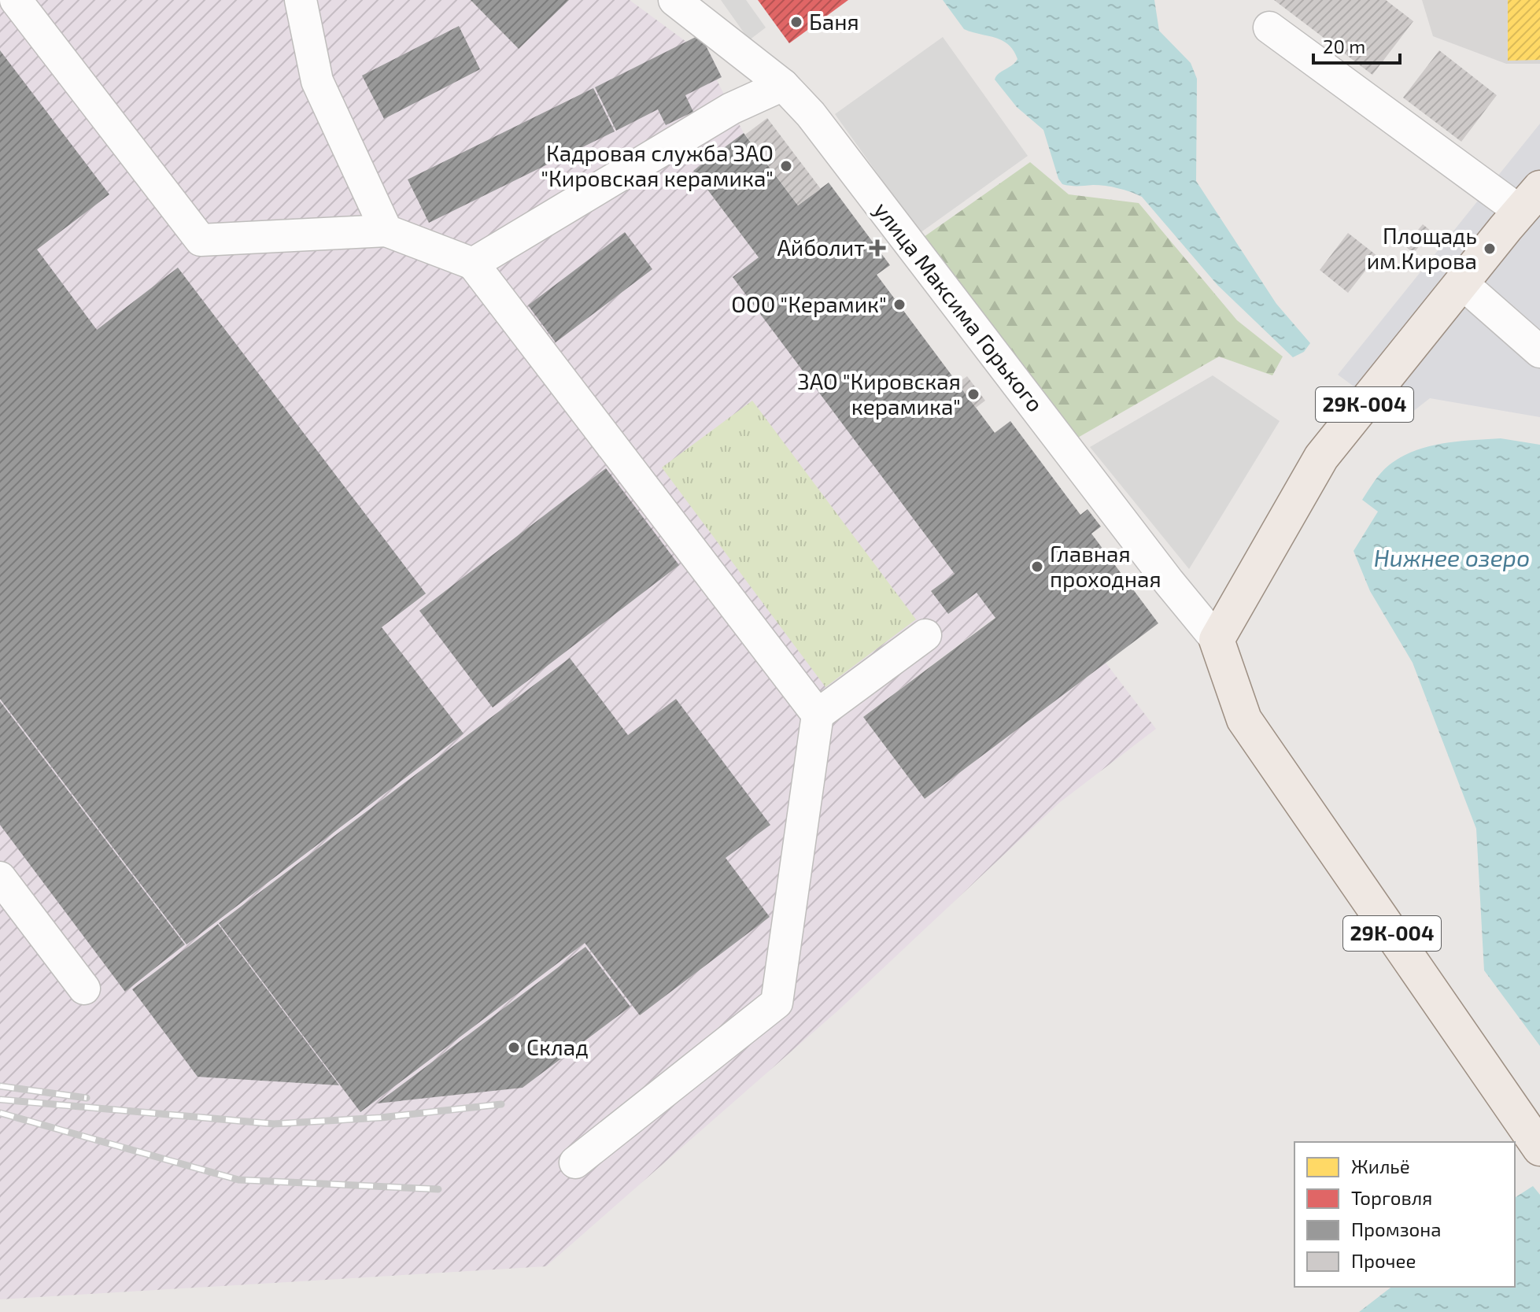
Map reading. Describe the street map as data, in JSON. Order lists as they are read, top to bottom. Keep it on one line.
{"streets":{"main road":["29К-004"],"street":["улица Максима Горького"]},"crossings":[["улица Максима Горького","29К-004"]],"water":["Нижнее озеро"],"places":{"other":["Баня","Кадровая служба ЗАО \"Кировская керамика\"","Площадь им.Кирова","ООО \"Керамик\"","ЗАО \"Кировская керамика\"","Главная проходная","Склад"],"health":["Айболит"]},"legend":["Жильё","Торговля","Промзона","Прочее"],"scale_bar":"20 m"}
